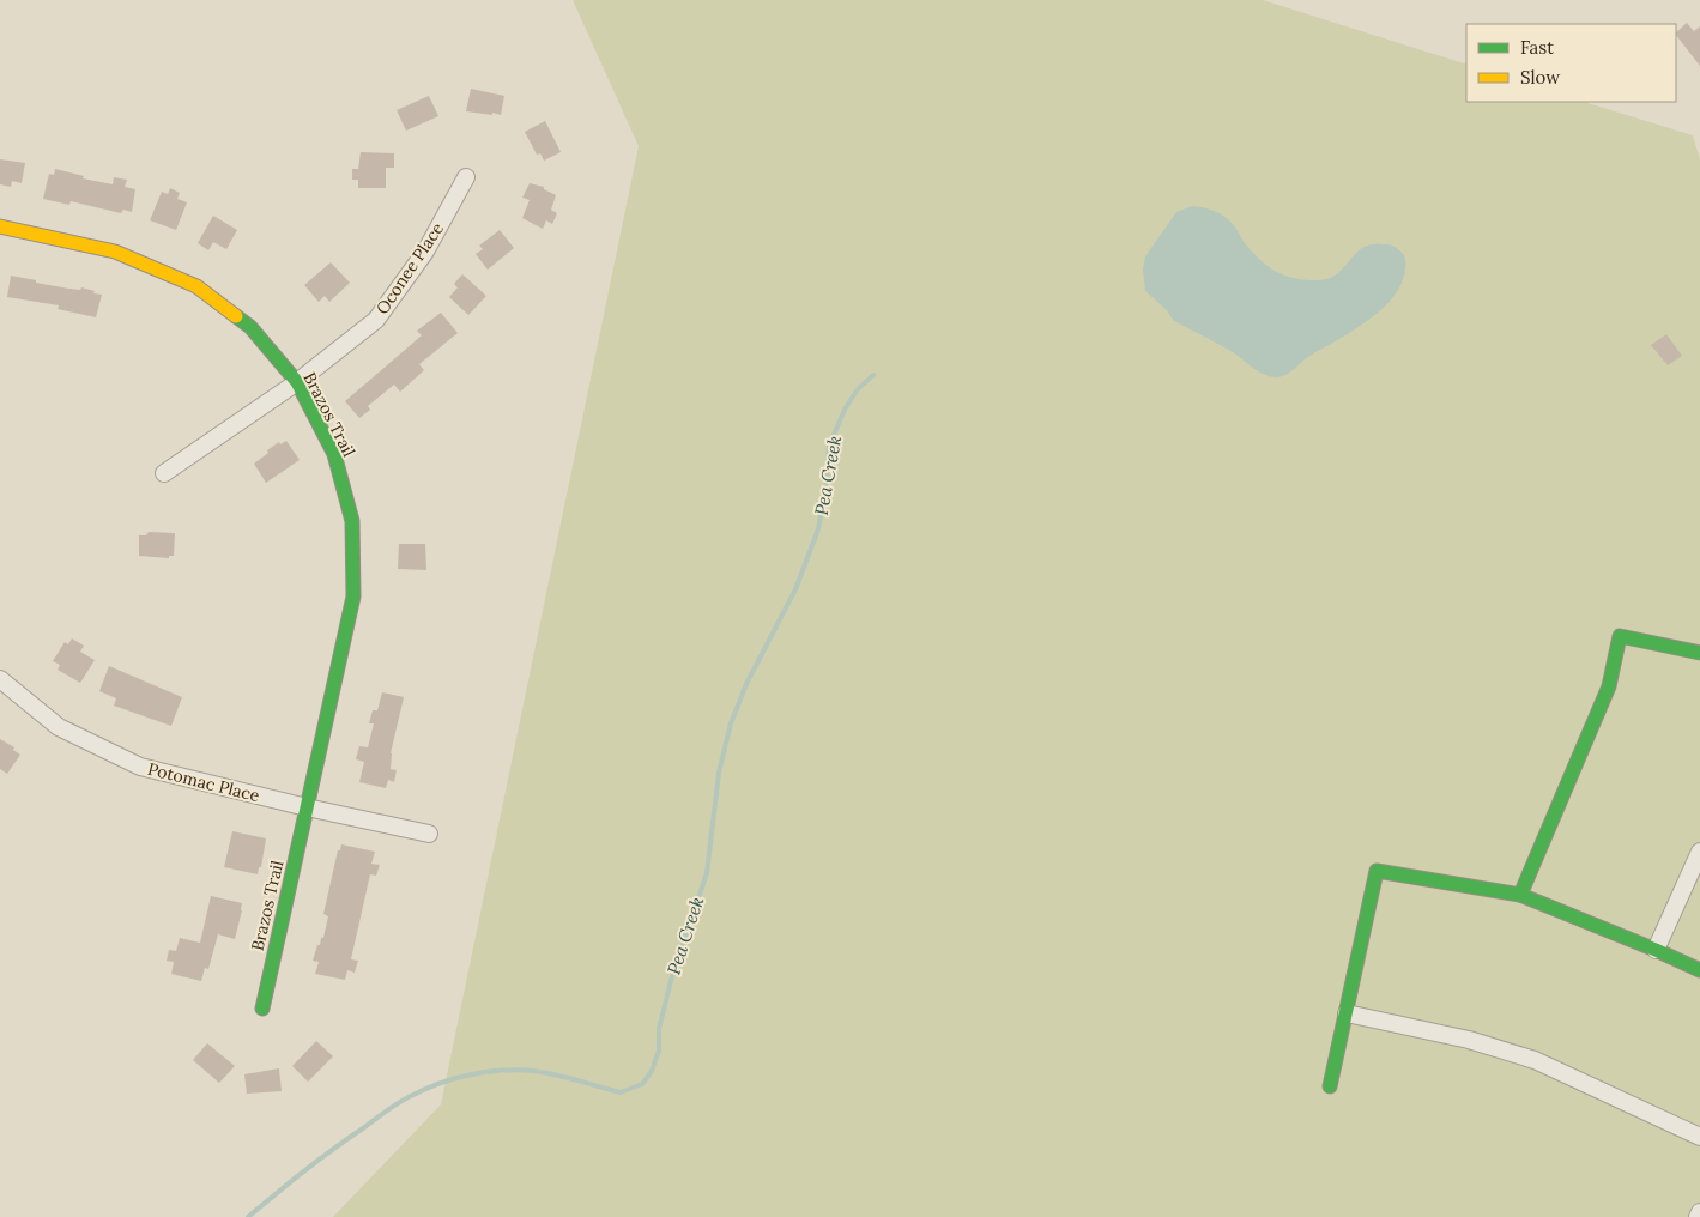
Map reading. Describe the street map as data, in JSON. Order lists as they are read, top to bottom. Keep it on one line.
{"streets":{"street":["Oconee Place","Brazos Trail","Potomac Place"]},"crossings":[["Oconee Place","Brazos Trail"],["Brazos Trail","Potomac Place"]],"water":["Pea Creek"],"legend":["Fast","Slow"]}
